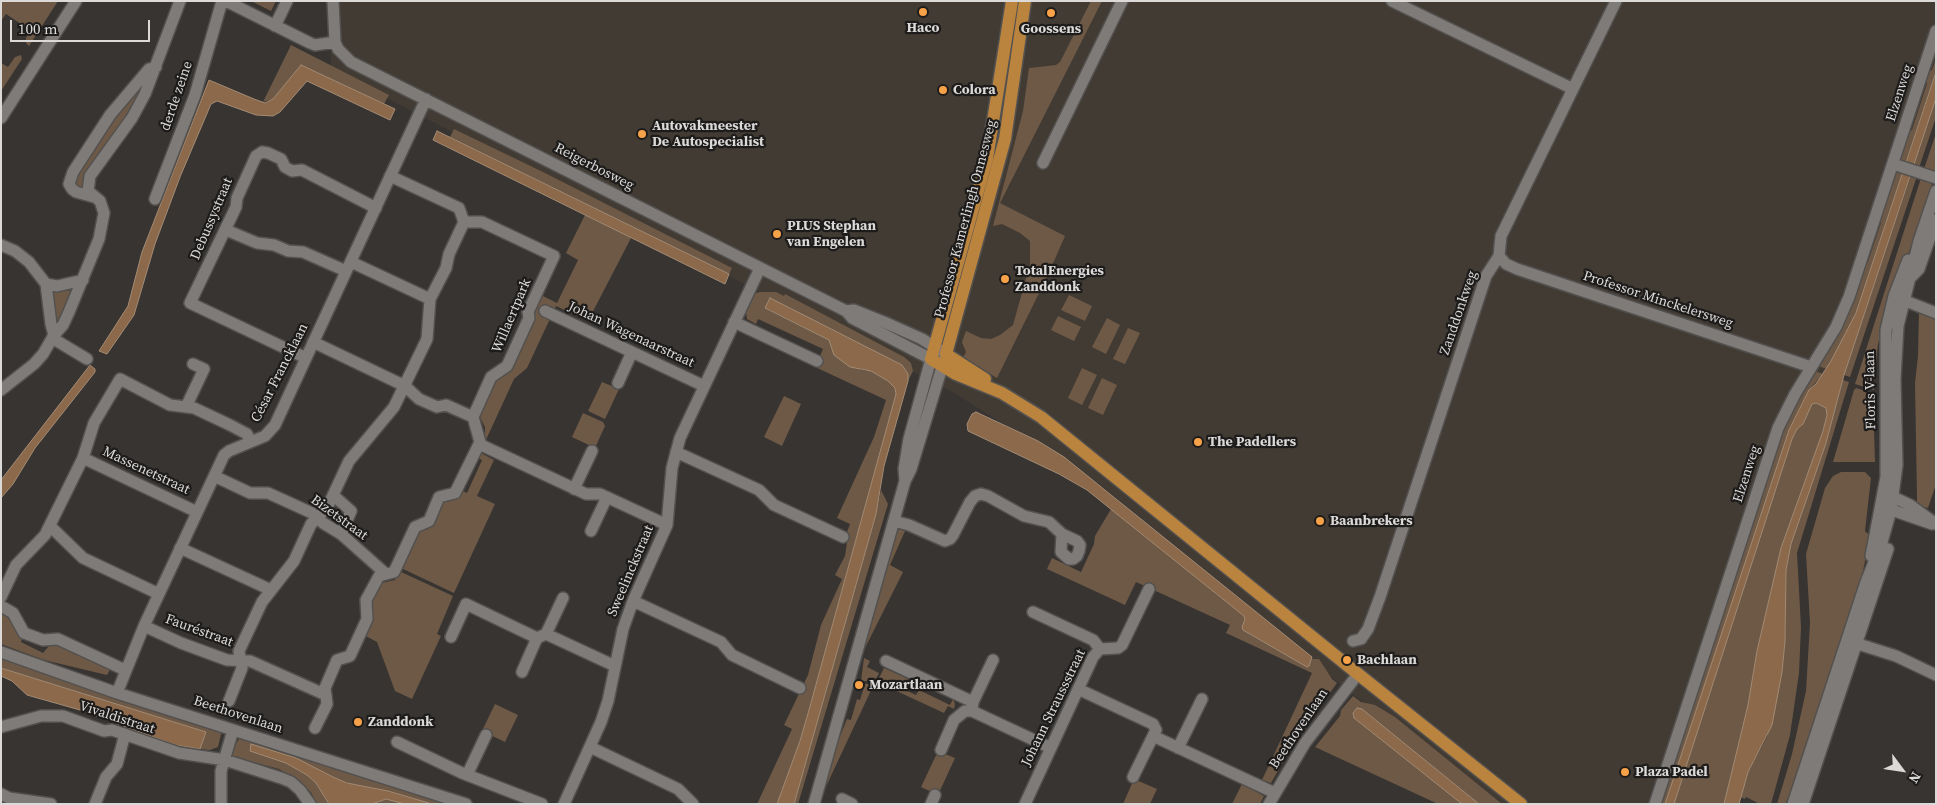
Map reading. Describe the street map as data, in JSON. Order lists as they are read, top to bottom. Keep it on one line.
{"streets":{"main road":["Professor Kamerlingh Onnesweg"],"street":["Elzenweg","derde zeine","Reigerbosweg","Debussystraat","Professor Minckelersweg","Zanddonkweg","Willaertpark","Johan Wagenaarstraat","César Francklaan","Floris V-laan","Massenetstraat","Bizetstraat","Sweelinckstraat","Fauréstraat","Johann Straussstraat","Beethovenlaan","Vivaldistraat"]},"crossings":[["Elzenweg","Professor Minckelersweg"],["Reigerbosweg","Professor Kamerlingh Onnesweg"],["Reigerbosweg","César Francklaan"],["Reigerbosweg","Sweelinckstraat"],["Debussystraat","César Francklaan"],["Professor Minckelersweg","Zanddonkweg"],["Johan Wagenaarstraat","Sweelinckstraat"],["César Francklaan","Massenetstraat"],["César Francklaan","Bizetstraat"],["César Francklaan","Fauréstraat"],["César Francklaan","Beethovenlaan"]],"places":["Haco","Goossens","Colora","Autovakmeester De Autospecialist","PLUS Stephan van Engelen","TotalEnergies Zanddonk","The Padellers","Baanbrekers","Bachlaan","Mozartlaan","Zanddonk","Plaza Padel"],"scale_bar":"100 m","north":"bottom right"}
